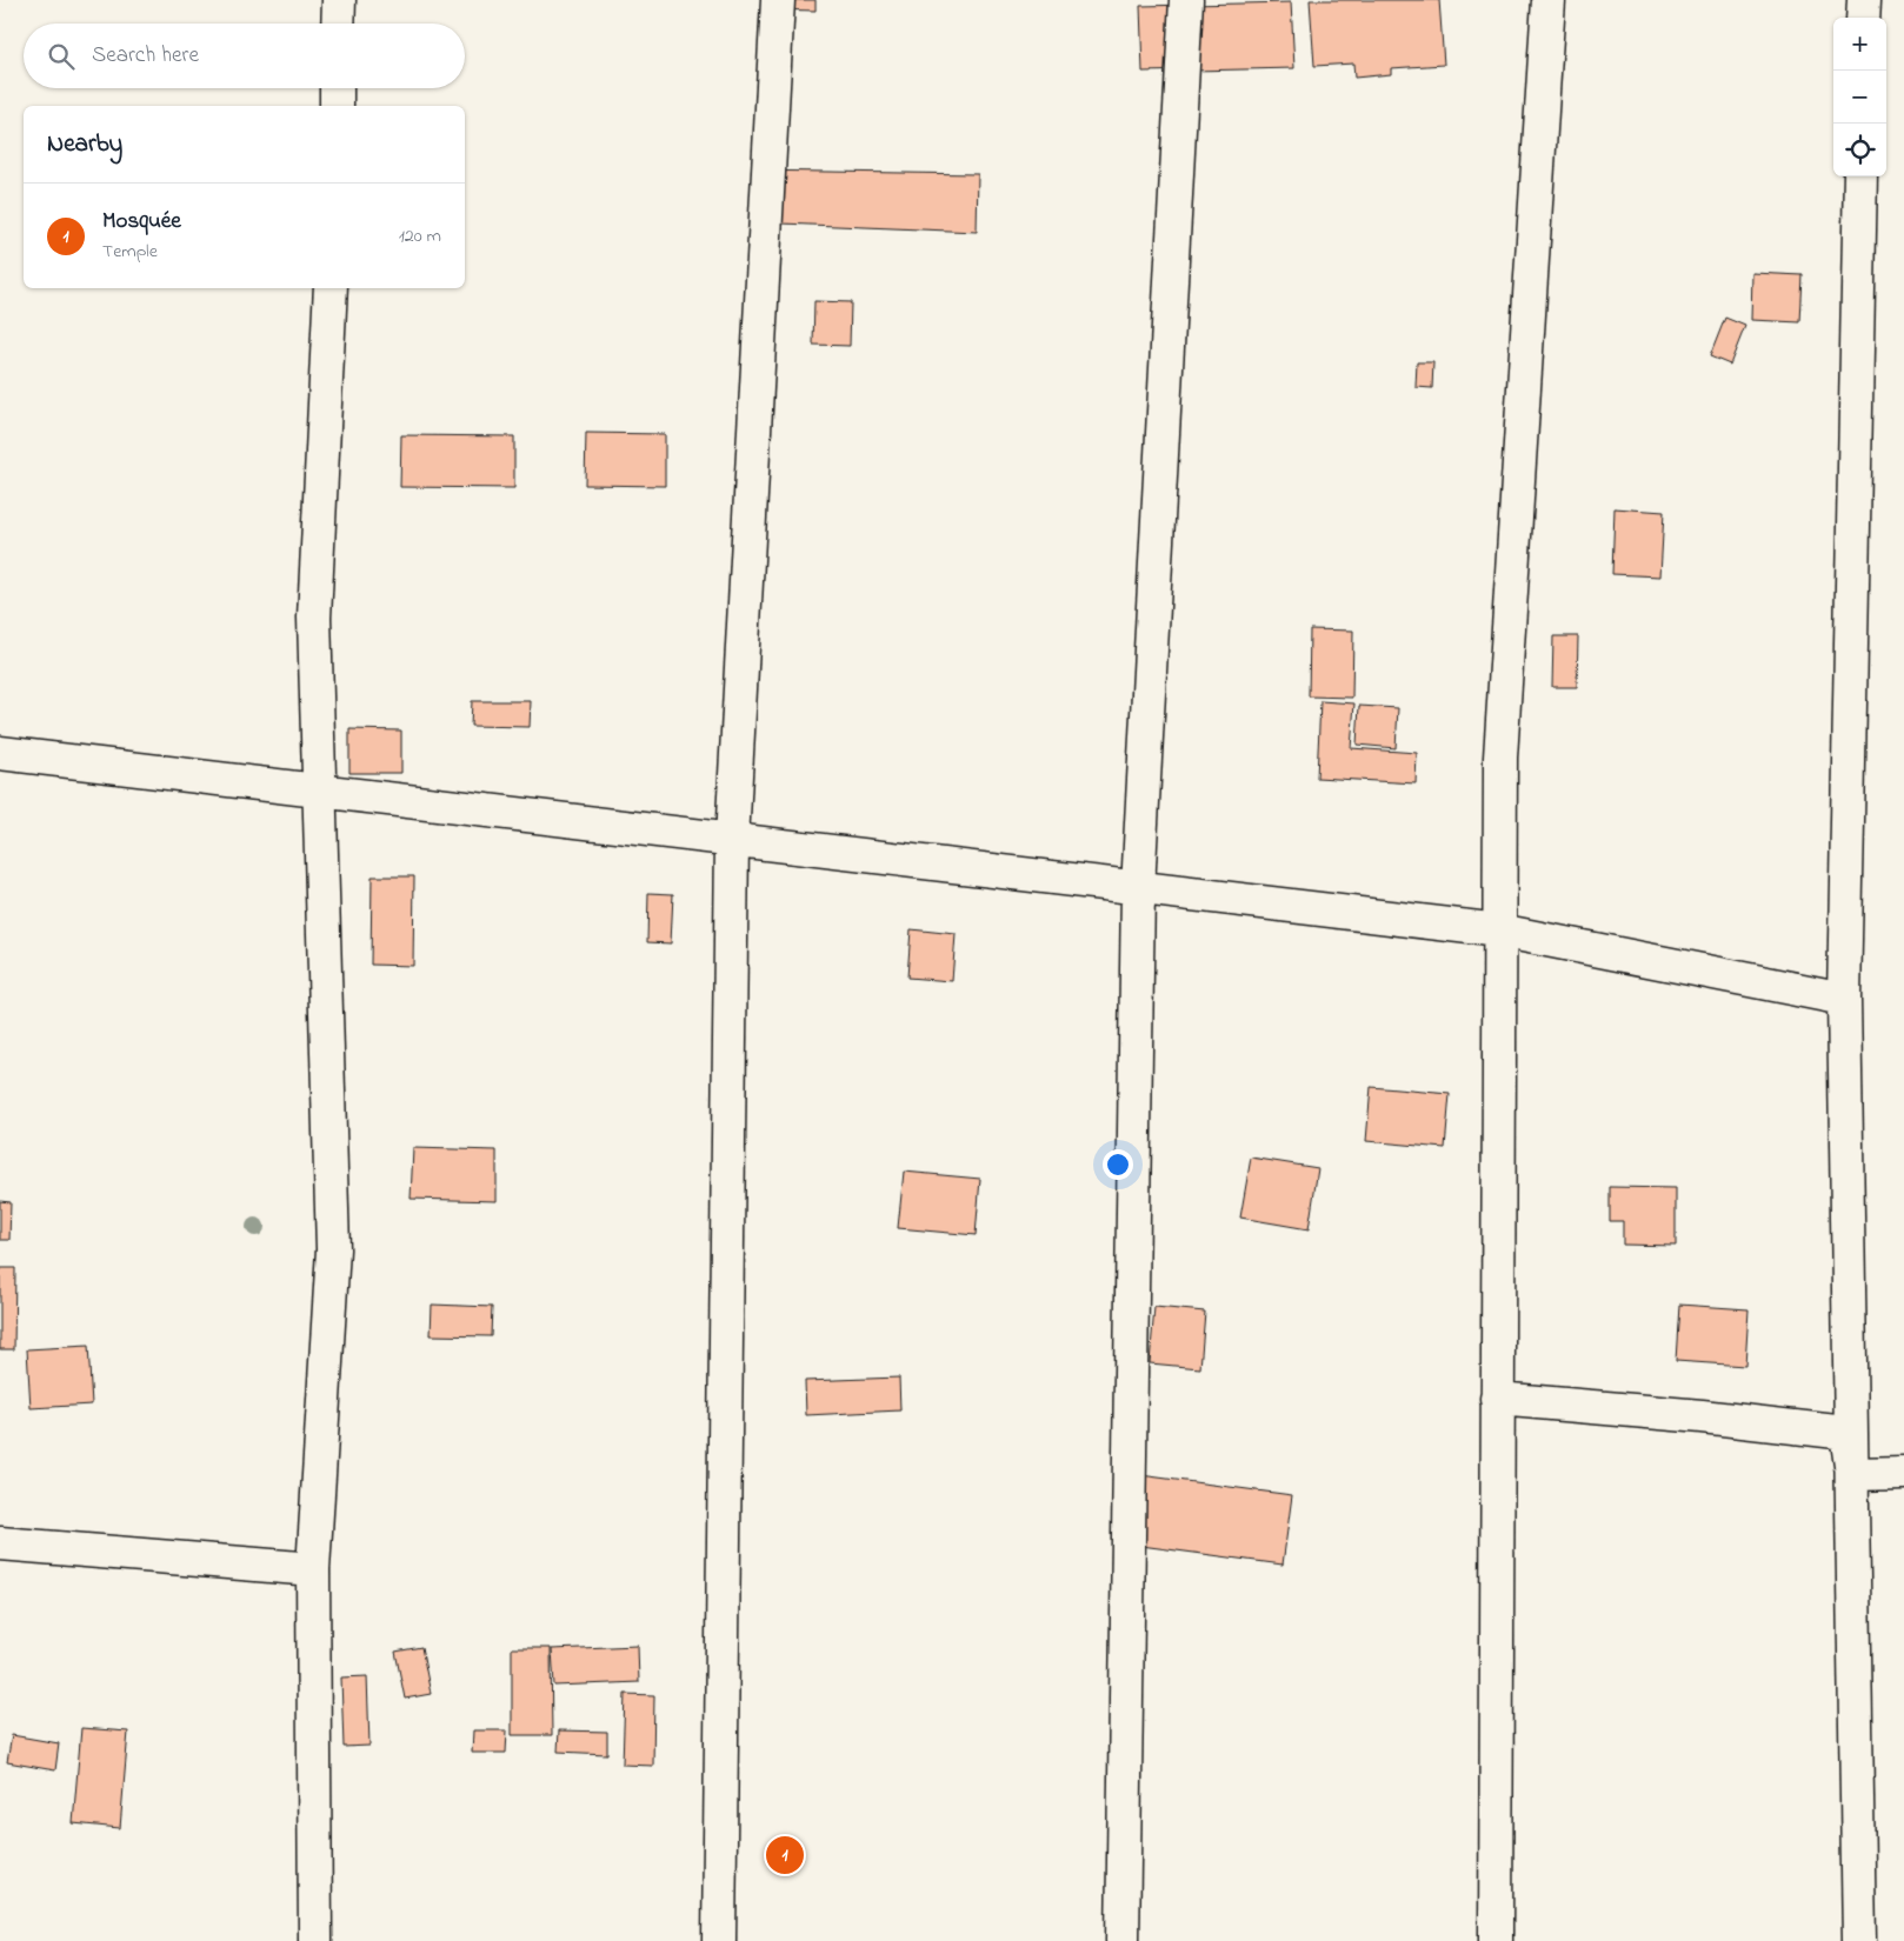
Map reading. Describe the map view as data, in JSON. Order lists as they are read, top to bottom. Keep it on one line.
{"page":{"map_buttons":["+","−"],"search":"Search here","heading":"Nearby","list":[{"mark":"1","name":"Mosquée","note":"Temple","value":"120 m"}],"pins":"1"}}
